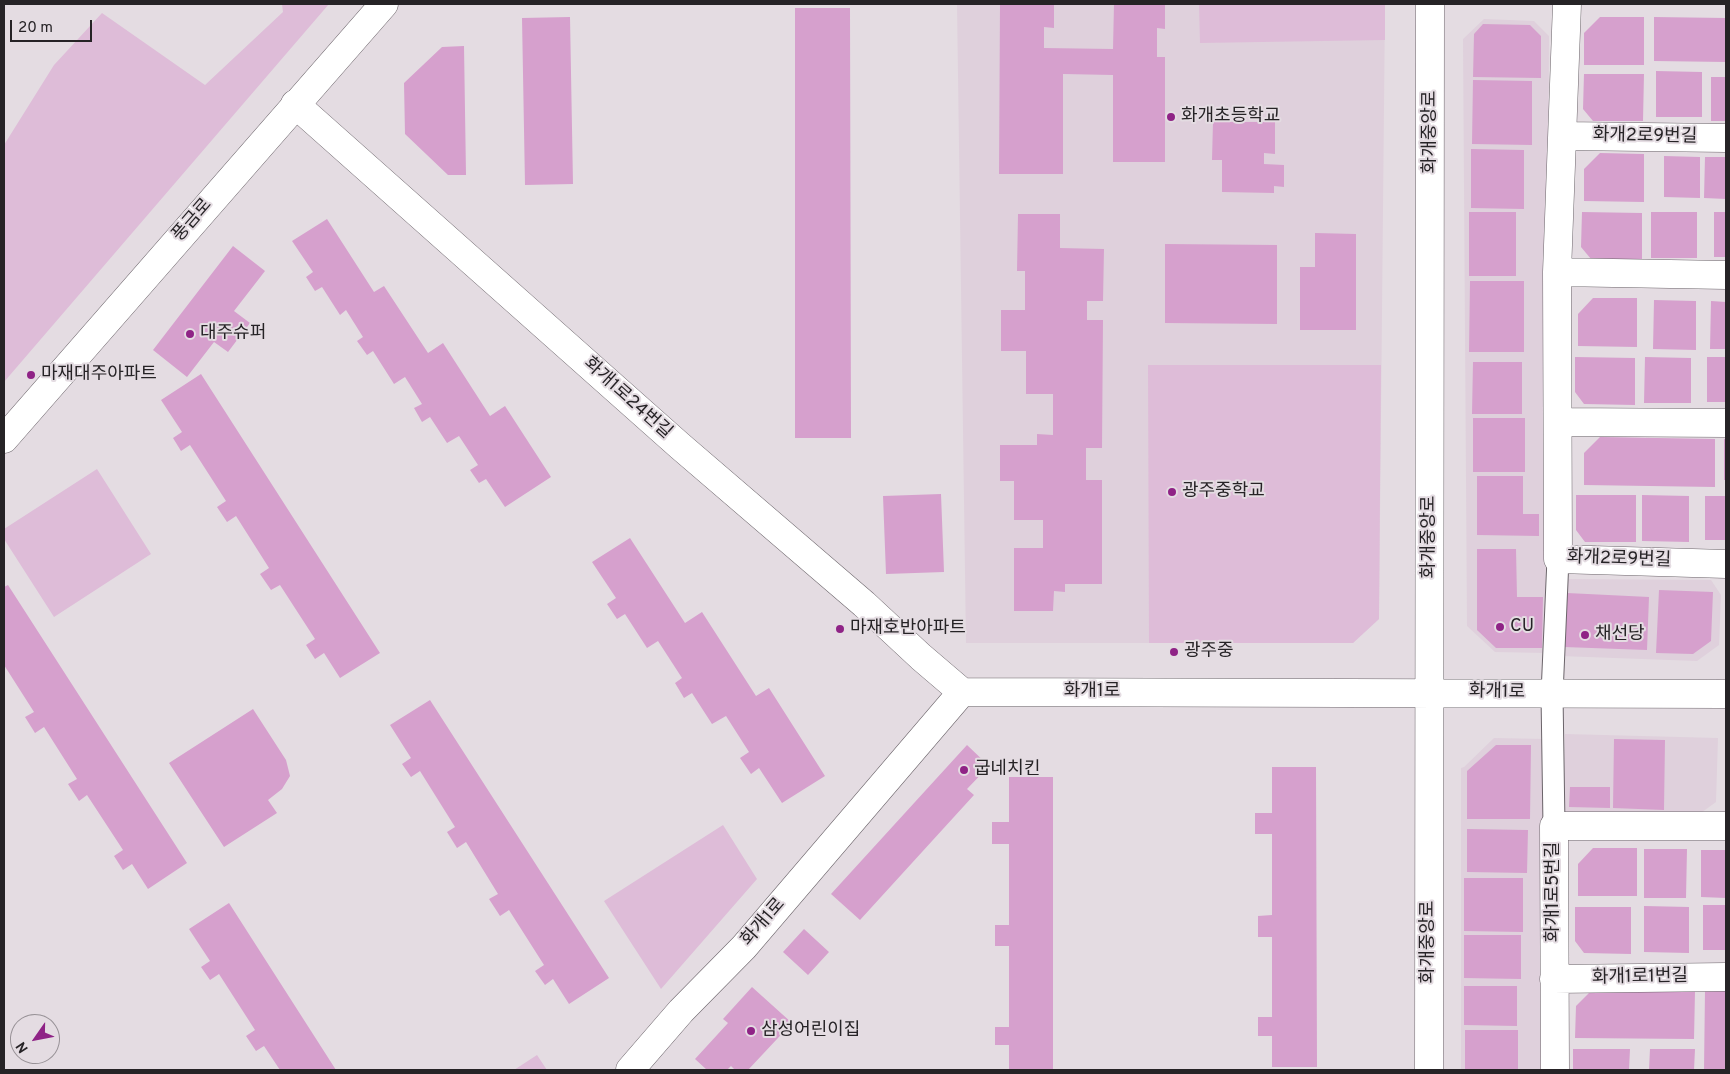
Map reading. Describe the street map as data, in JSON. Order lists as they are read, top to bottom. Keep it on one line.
{"streets":{"street":["화개중앙로","화개2로9번길","풍금로","화개1로24번길","화개1로","화개1로5번길","화개1로1번길"]},"crossings":[["화개중앙로","화개1로"],["풍금로","화개1로24번길"],["화개1로24번길","화개1로"],["화개1로5번길","화개1로1번길"]],"places":["화개초등학교","대주슈퍼","마재대주아파트","광주중학교","CU","마재호반아파트","채선당","광주중","굽네치킨","삼성어린이집"],"scale_bar":"20 m","north":"bottom left"}
